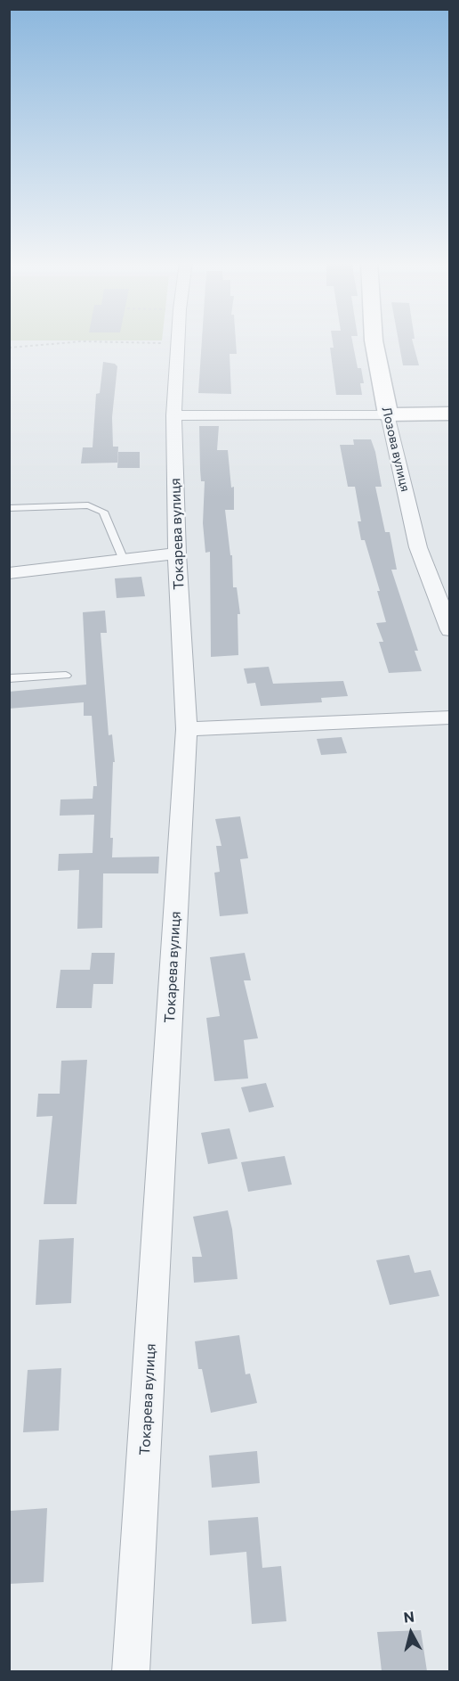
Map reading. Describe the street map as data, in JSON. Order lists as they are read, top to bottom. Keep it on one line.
{"streets":{"main road":["Лозова вулиця"],"street":["Токарева вулиця"]},"north":"top"}
